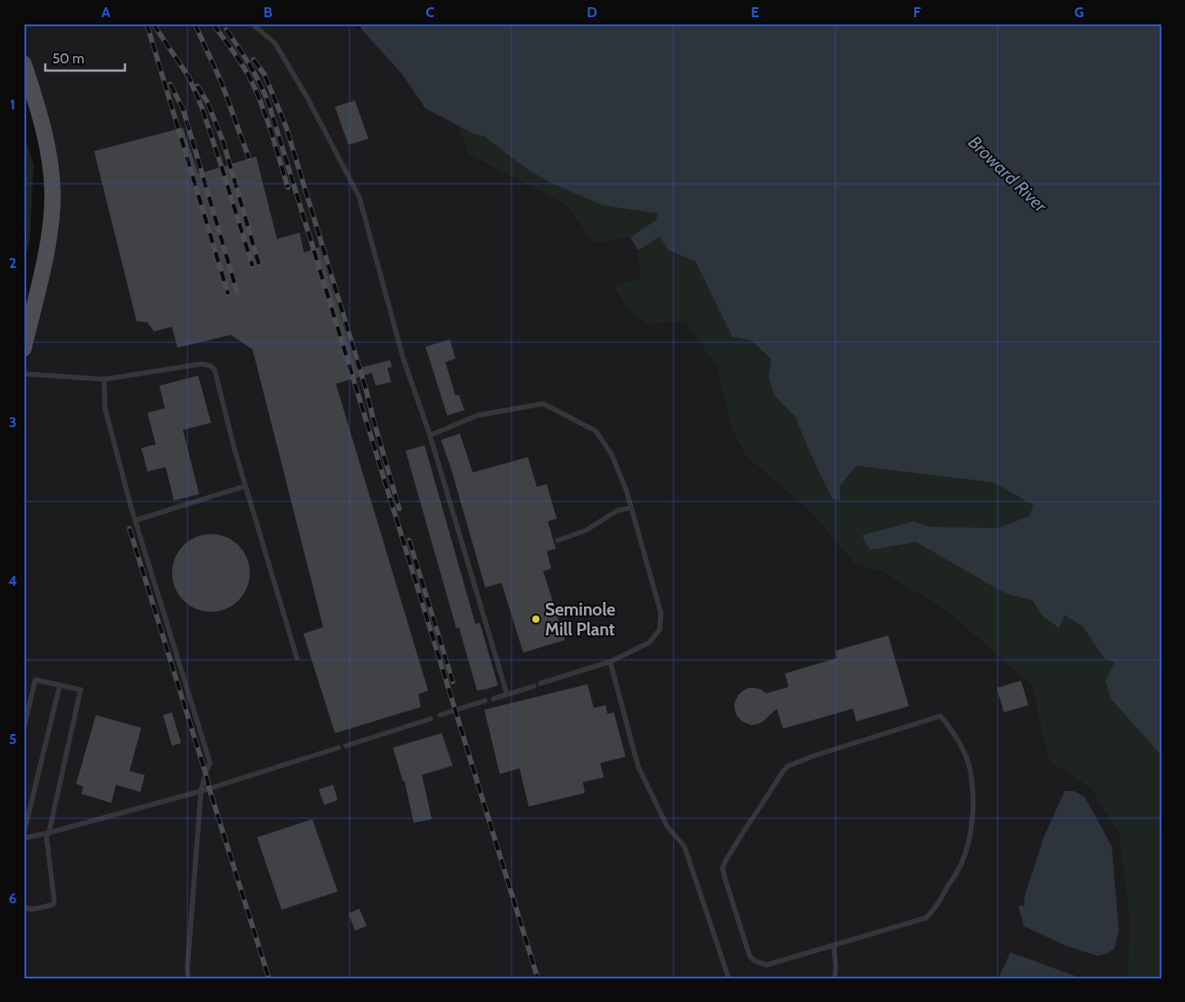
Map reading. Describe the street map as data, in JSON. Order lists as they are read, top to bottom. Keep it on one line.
{"water":["Broward River"],"places":["Seminole Mill Plant"],"scale_bar":"50 m","grid":{"columns":["A","B","C","D","E","F","G"],"rows":["1","2","3","4","5","6"]}}
